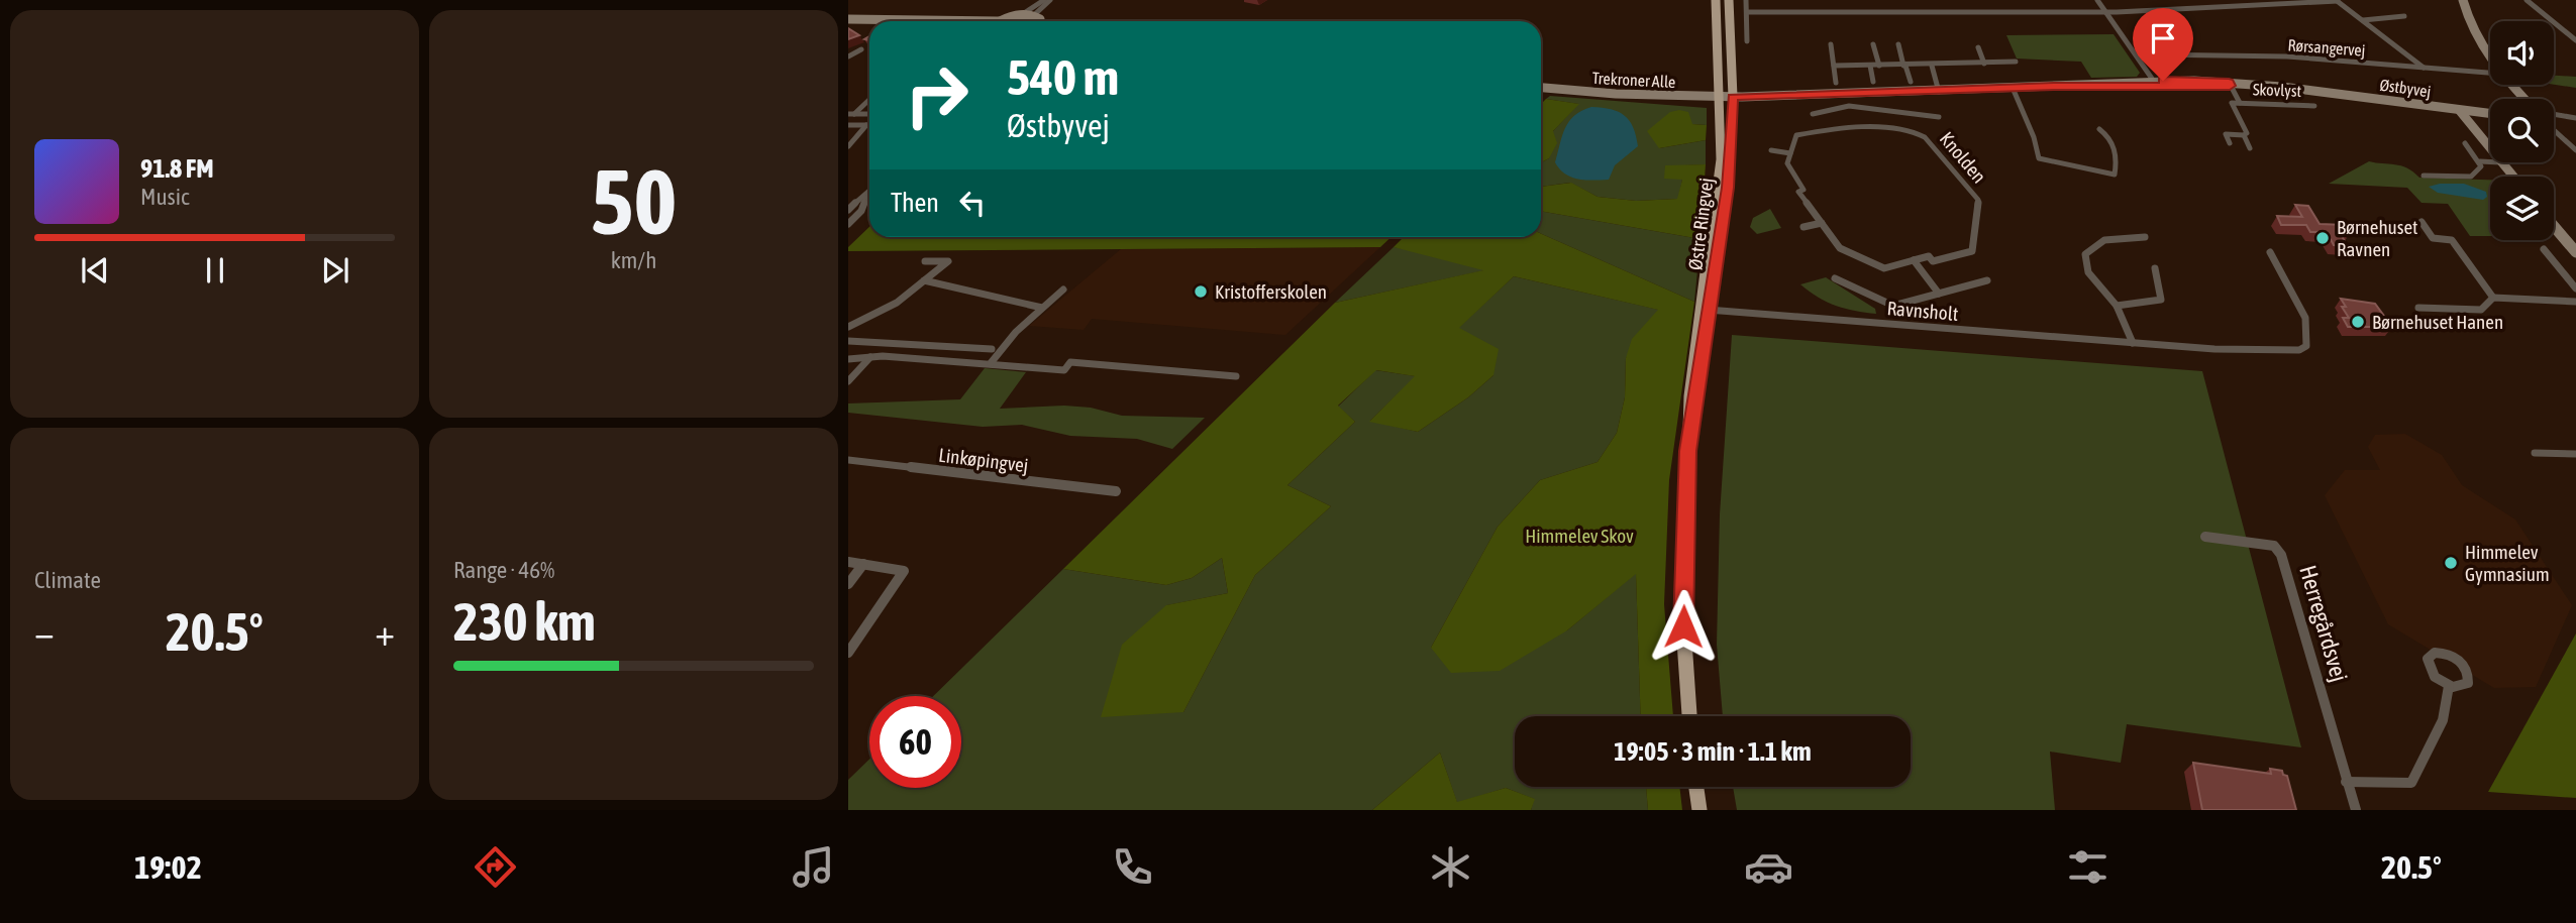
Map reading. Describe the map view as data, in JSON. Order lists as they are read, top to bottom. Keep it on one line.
{"streets":{"main road":["Østre Ringvej"],"street":["Rørsangervej","Trekroner Alle","Østbyvej","Skovlyst","Knolden","Ravnsholt","Linkøpingvej","Herregårdsvej"]},"crossings":[["Trekroner Alle","Østbyvej"],["Trekroner Alle","Østre Ringvej"],["Østbyvej","Skovlyst"],["Østbyvej","Østre Ringvej"],["Østre Ringvej","Ravnsholt"]],"parks":["Himmelev Skov"],"places":["Børnehuset Ravnen","Kristofferskolen","Børnehuset Hanen","Himmelev Gymnasium"],"page":{"tile":[["50","km/h"],"Climate",["Range · 46%","230 km"]],"turn":["540 m","Østbyvej"],"song":["91.8 FM","Music"],"then":"Then","heat":["−","20.5°","+"],"limit":"60","trip":"19:05 · 3 min · 1.1 km","tabs":["19:02","20.5°"]}}
